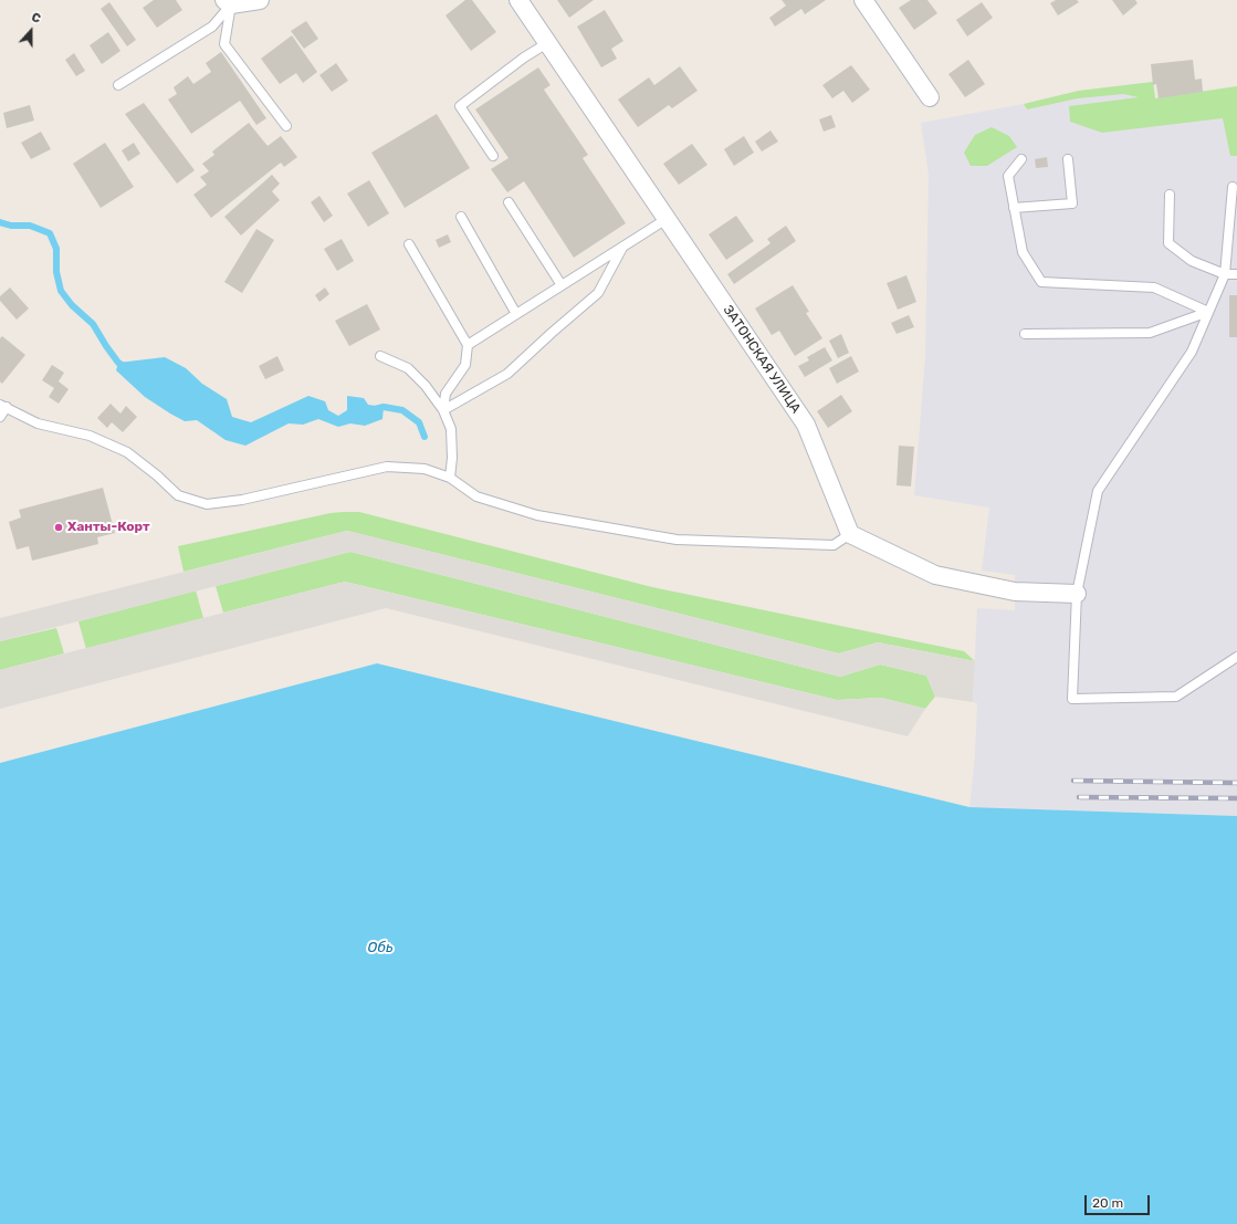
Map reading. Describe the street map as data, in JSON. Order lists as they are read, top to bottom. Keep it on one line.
{"streets":{"street":["ЗАТОНСКАЯ УЛИЦА"]},"water":["Обь"],"places":["Ханты-Корт"],"scale_bar":"20 m","north":"top"}
